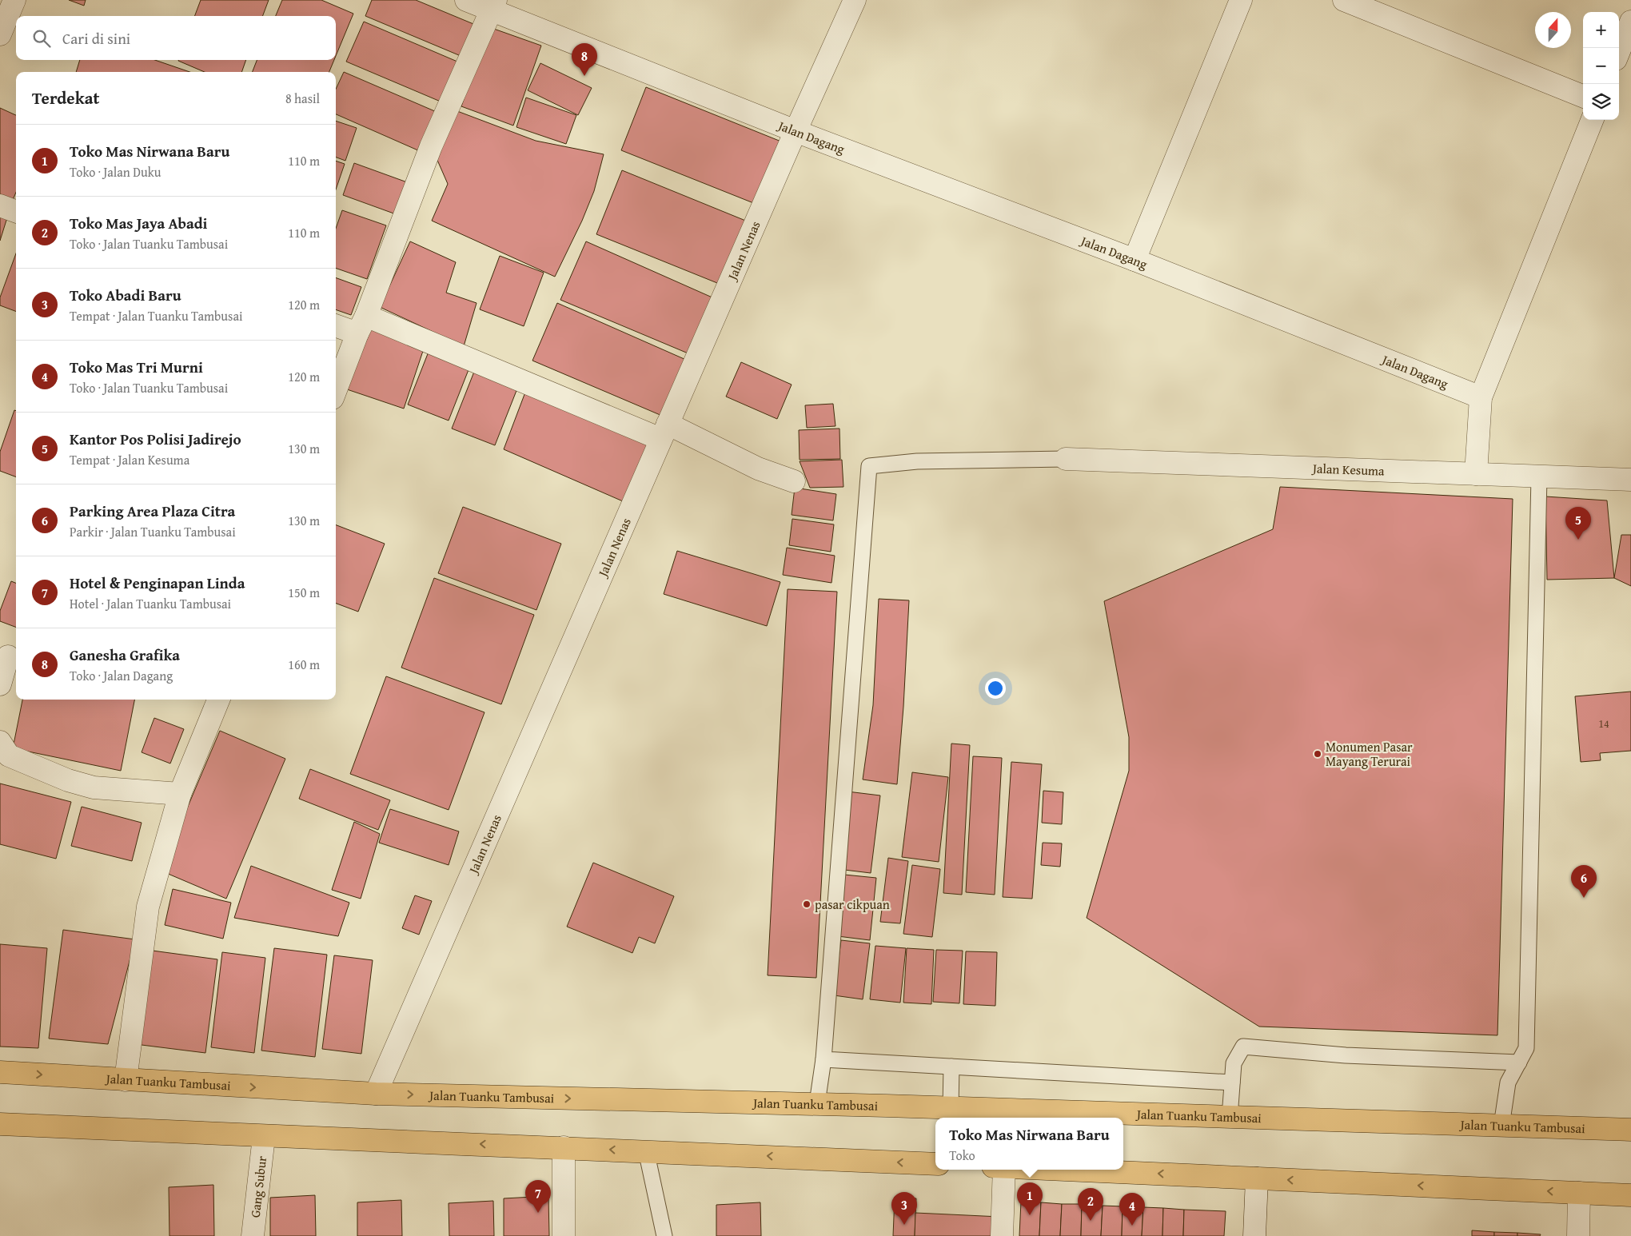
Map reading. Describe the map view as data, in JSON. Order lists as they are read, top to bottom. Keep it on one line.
{"streets":{"main road":["Jalan Tuanku Tambusai"],"street":["Jalan Dagang","Jalan Nenas","Jalan Kesuma","Gang Subur"]},"crossings":[["Jalan Dagang","Jalan Nenas"],["Jalan Nenas","Jalan Tuanku Tambusai"]],"places":["Monumen Pasar Mayang Terurai","pasar cikpuan"],"house_numbers":["14"],"north":"top","page":{"map_buttons":["+","−"],"search":"Cari di sini","pins":["8","5","6","7","1","2","3","4"],"heading":["Terdekat","8 hasil"],"list":[{"mark":"1","name":"Toko Mas Nirwana Baru","note":"Toko · Jalan Duku","value":"110 m"},{"mark":"2","name":"Toko Mas Jaya Abadi","note":"Toko · Jalan Tuanku Tambusai","value":"110 m"},{"mark":"3","name":"Toko Abadi Baru","note":"Tempat · Jalan Tuanku Tambusai","value":"120 m"},{"mark":"4","name":"Toko Mas Tri Murni","note":"Toko · Jalan Tuanku Tambusai","value":"120 m"},{"mark":"5","name":"Kantor Pos Polisi Jadirejo","note":"Tempat · Jalan Kesuma","value":"130 m"},{"mark":"6","name":"Parking Area Plaza Citra","note":"Parkir · Jalan Tuanku Tambusai","value":"130 m"},{"mark":"7","name":"Hotel & Penginapan Linda","note":"Hotel · Jalan Tuanku Tambusai","value":"150 m"},{"mark":"8","name":"Ganesha Grafika","note":"Toko · Jalan Dagang","value":"160 m"}],"popup":["Toko Mas Nirwana Baru","Toko"]}}
